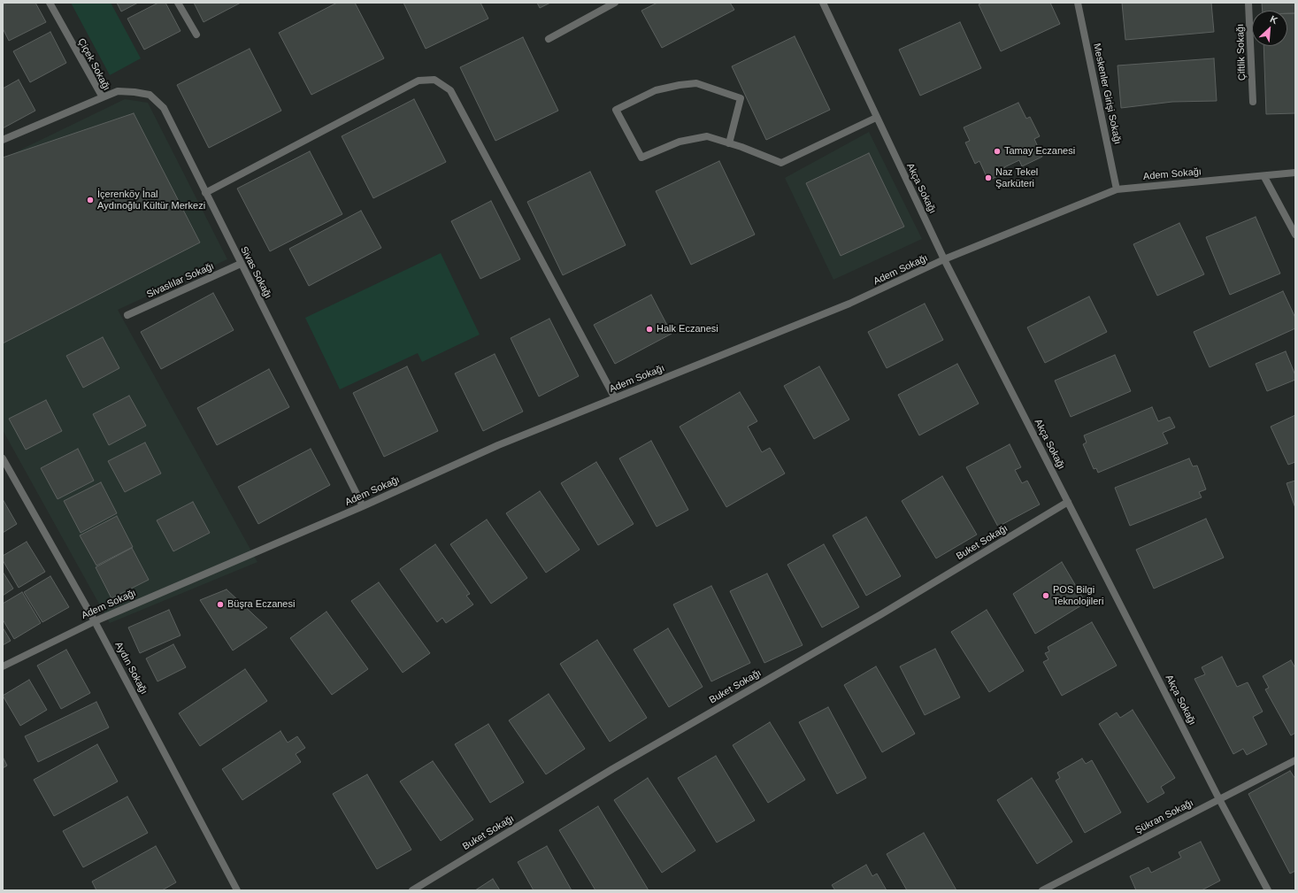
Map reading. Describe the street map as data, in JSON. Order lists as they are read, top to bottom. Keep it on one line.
{"streets":{"street":["Çiftlik Sokağı","Çiçek Sokağı","Meskenler Girişi Sokağı","Adem Sokağı","Akça Sokağı","Sivas Sokağı","Sivaslılar Sokağı","Buket Sokağı","Aydın Sokağı","Şükran Sokağı"]},"crossings":[["Çiçek Sokağı","Sivas Sokağı"],["Meskenler Girişi Sokağı","Adem Sokağı"],["Adem Sokağı","Akça Sokağı"],["Adem Sokağı","Sivas Sokağı"],["Adem Sokağı","Aydın Sokağı"],["Akça Sokağı","Buket Sokağı"],["Akça Sokağı","Şükran Sokağı"],["Sivas Sokağı","Sivaslılar Sokağı"]],"places":["Tamay Eczanesi","Naz Tekel Şarküteri","İçerenköy İnal Aydınoğlu Kültür Merkezi","Halk Eczanesi","POS Bilgi Teknolojileri","Büşra Eczanesi"],"north":"top right"}
